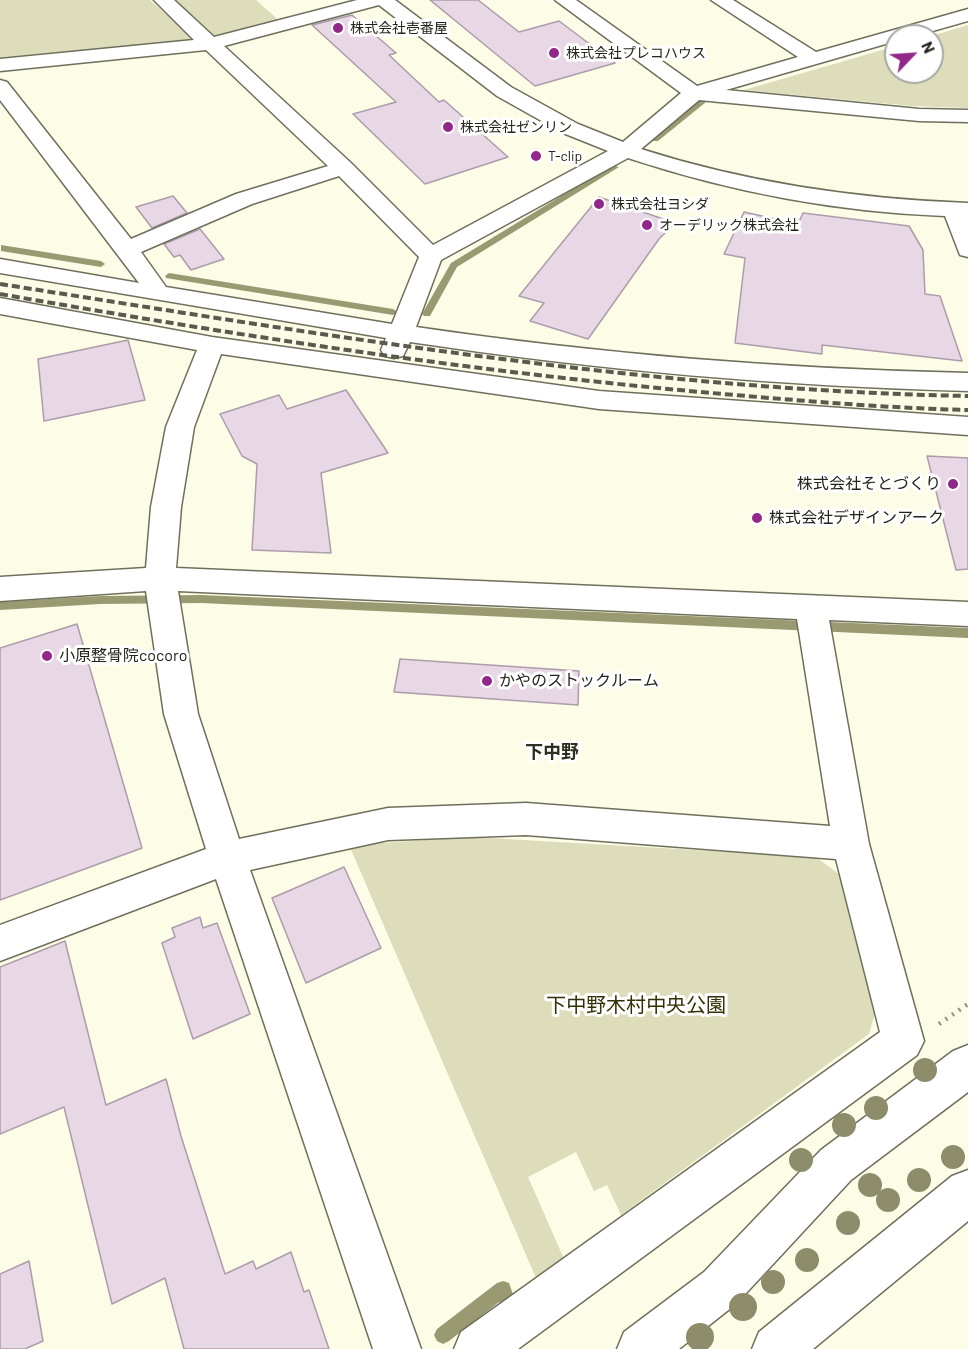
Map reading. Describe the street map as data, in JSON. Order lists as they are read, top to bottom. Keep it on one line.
{"districts":["下中野"],"parks":["下中野木村中央公園"],"places":["株式会社壱番屋","株式会社プレコハウス","株式会社ゼンリン","T-clip","株式会社ヨシダ","オーデリック株式会社","株式会社そとづくり","株式会社デザインアーク","小原整骨院cocoro","かやのストックルーム"],"north":"top right"}
